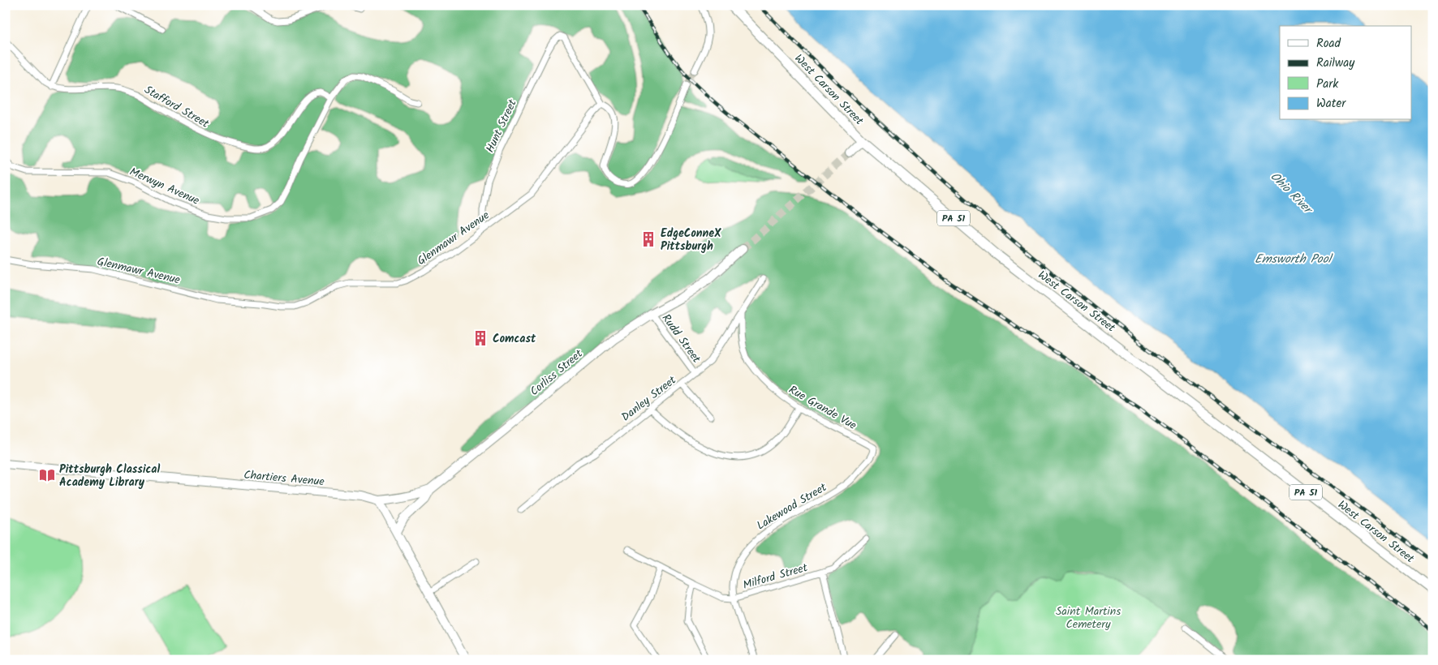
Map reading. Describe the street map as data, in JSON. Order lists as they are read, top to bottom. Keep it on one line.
{"streets":{"main road":["West Carson Street","PA 51"],"street":["Stafford Street","Hunt Street","Merwyn Avenue","Glenmawr Avenue","Rudd Street","Corliss Street","Danley Street","Rue Grande Vue","Chartiers Avenue","Lakewood Street","Milford Street"]},"crossings":[["Stafford Street","Merwyn Avenue"],["Hunt Street","Glenmawr Avenue"],["Rudd Street","Corliss Street"],["Rudd Street","Danley Street"],["Corliss Street","Chartiers Avenue"],["Danley Street","Rue Grande Vue"],["Rue Grande Vue","Lakewood Street"],["Lakewood Street","Milford Street"]],"water":["Ohio River","Emsworth Pool"],"parks":["Saint Martins Cemetery"],"places":{"building":["EdgeConneX Pittsburgh","Comcast"],"library":["Pittsburgh Classical Academy Library"]},"legend":["Road","Railway","Park","Water"]}
